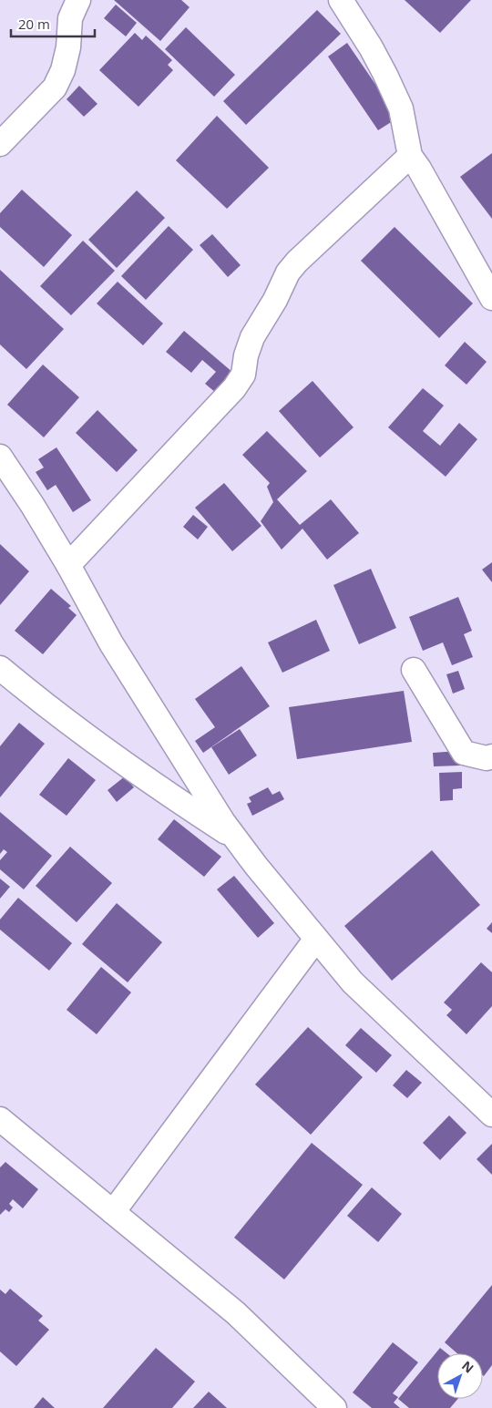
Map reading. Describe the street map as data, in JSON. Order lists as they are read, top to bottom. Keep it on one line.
{"scale_bar":"20 m","north":"top right"}
